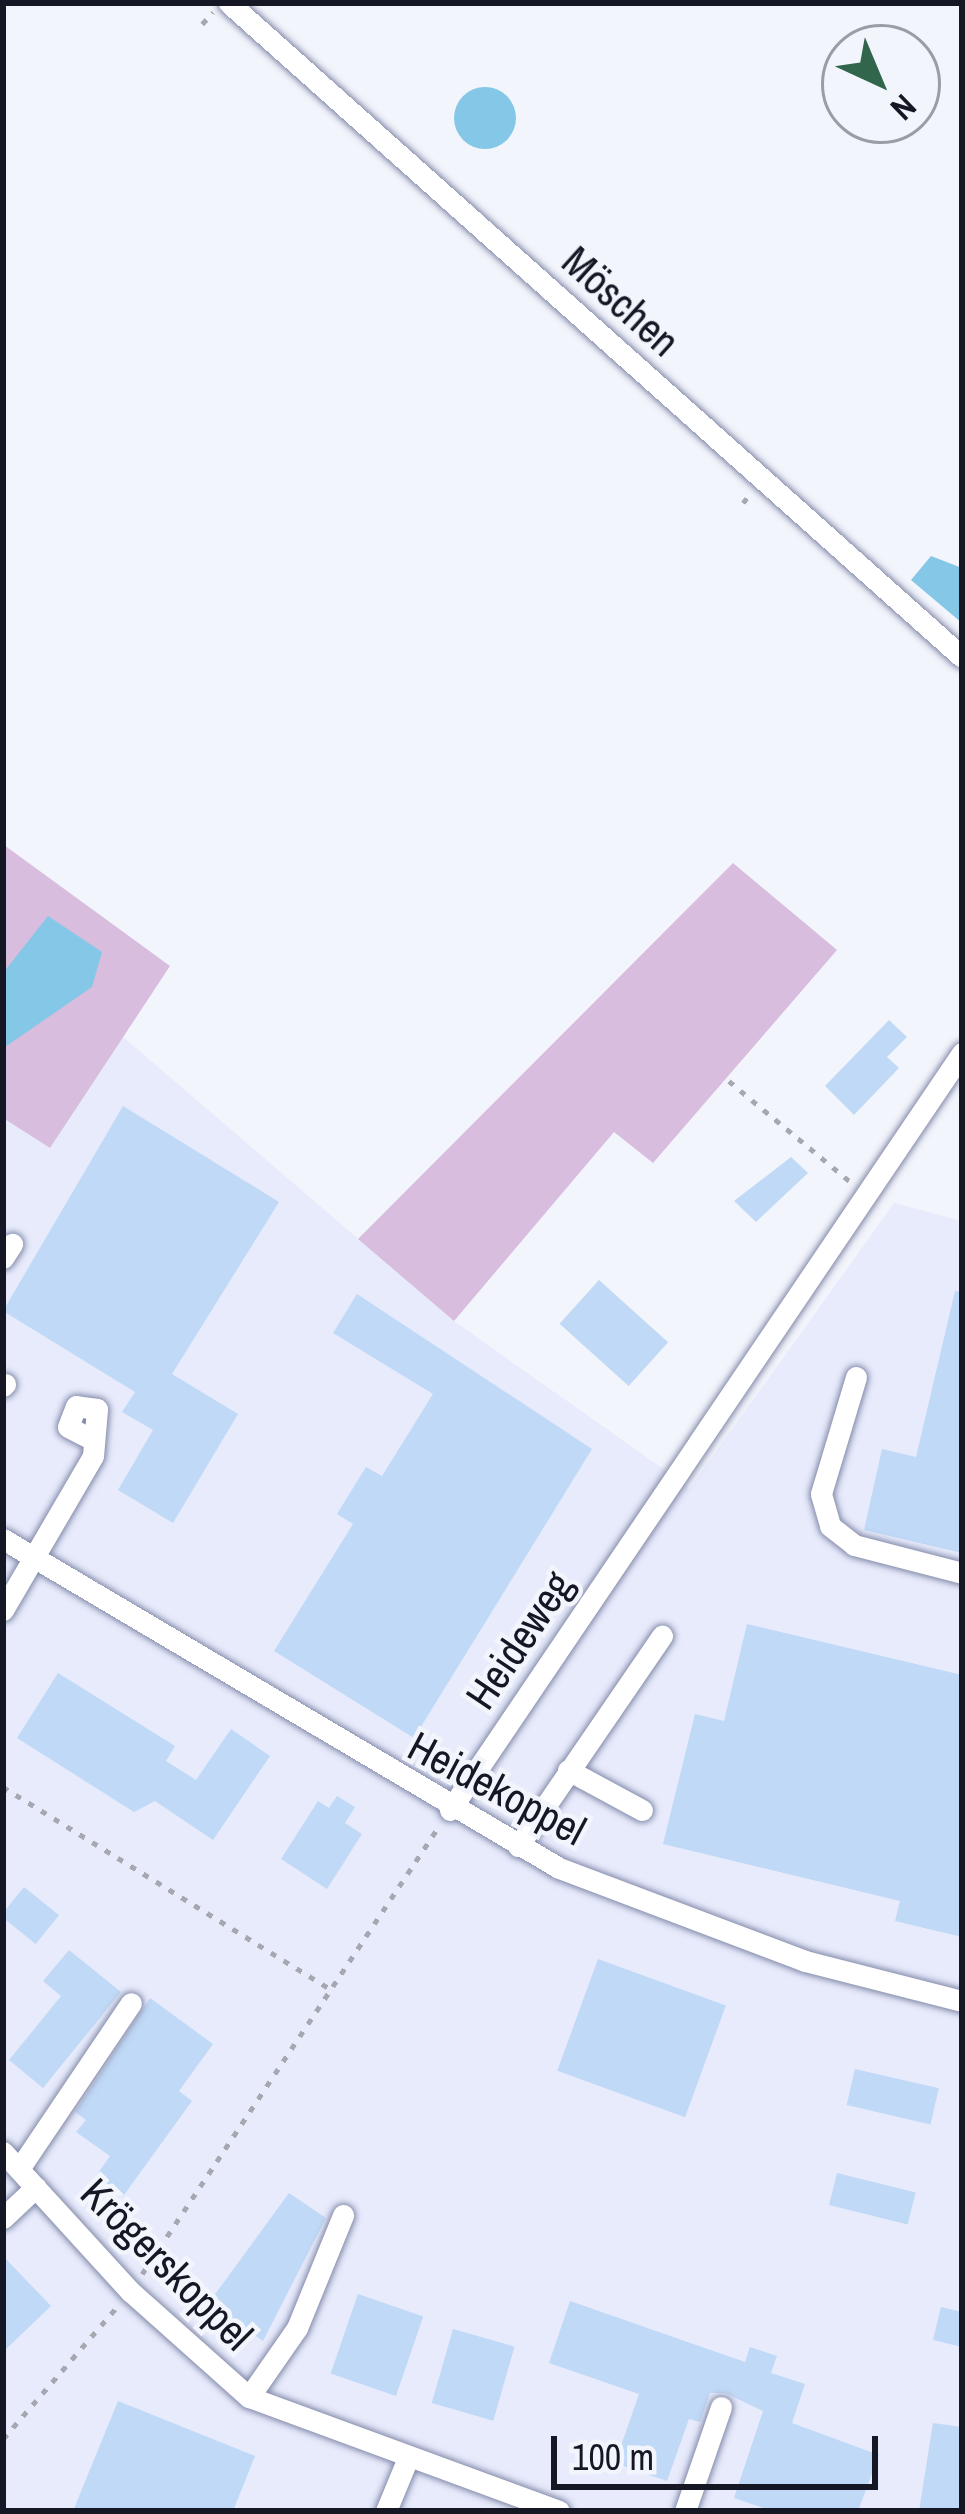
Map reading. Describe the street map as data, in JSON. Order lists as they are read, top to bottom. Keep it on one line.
{"streets":{"street":["Möschen","Heideweg","Heidekoppel","Krögerskoppel"]},"crossings":[["Heideweg","Heidekoppel"]],"scale_bar":"100 m","north":"bottom right"}
